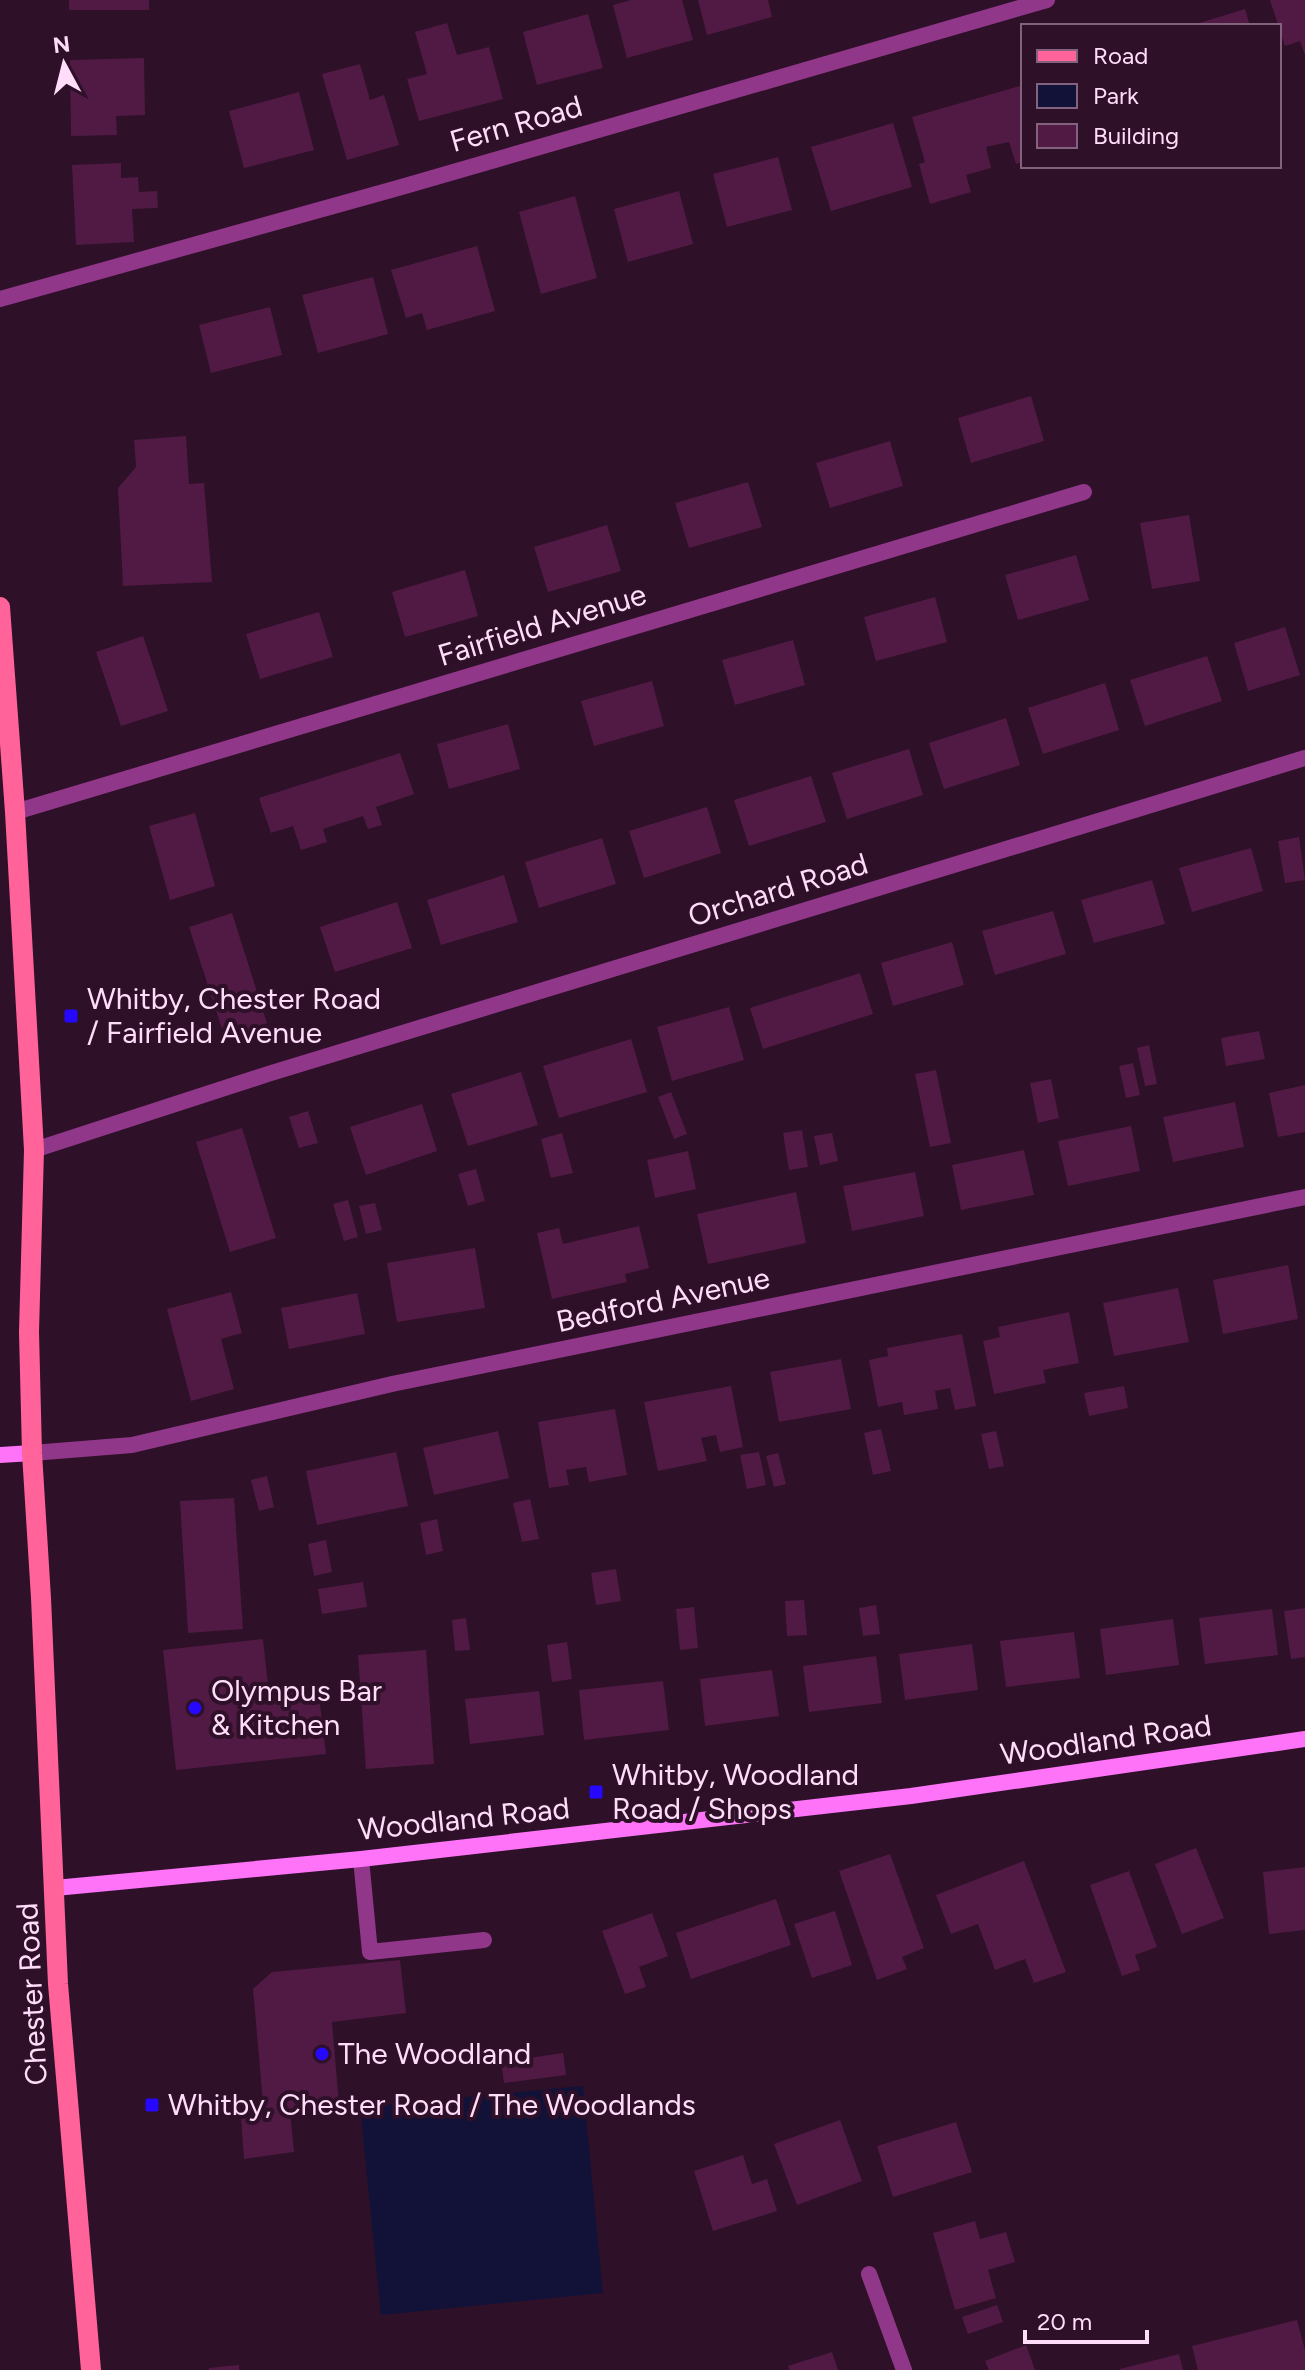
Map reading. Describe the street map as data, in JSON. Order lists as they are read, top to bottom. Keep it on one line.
{"streets":{"main road":["Chester Road"],"street":["Fern Road","Fairfield Avenue","Orchard Road","Bedford Avenue","Woodland Road"]},"crossings":[["Fairfield Avenue","Chester Road"],["Orchard Road","Chester Road"],["Bedford Avenue","Chester Road"],["Woodland Road","Chester Road"]],"places":{"transit":["Whitby, Chester Road / Fairfield Avenue","Whitby, Woodland Road / Shops","Whitby, Chester Road / The Woodlands"],"other":["Olympus Bar & Kitchen","The Woodland"]},"legend":["Road","Park","Building"],"scale_bar":"20 m","north":"top"}
